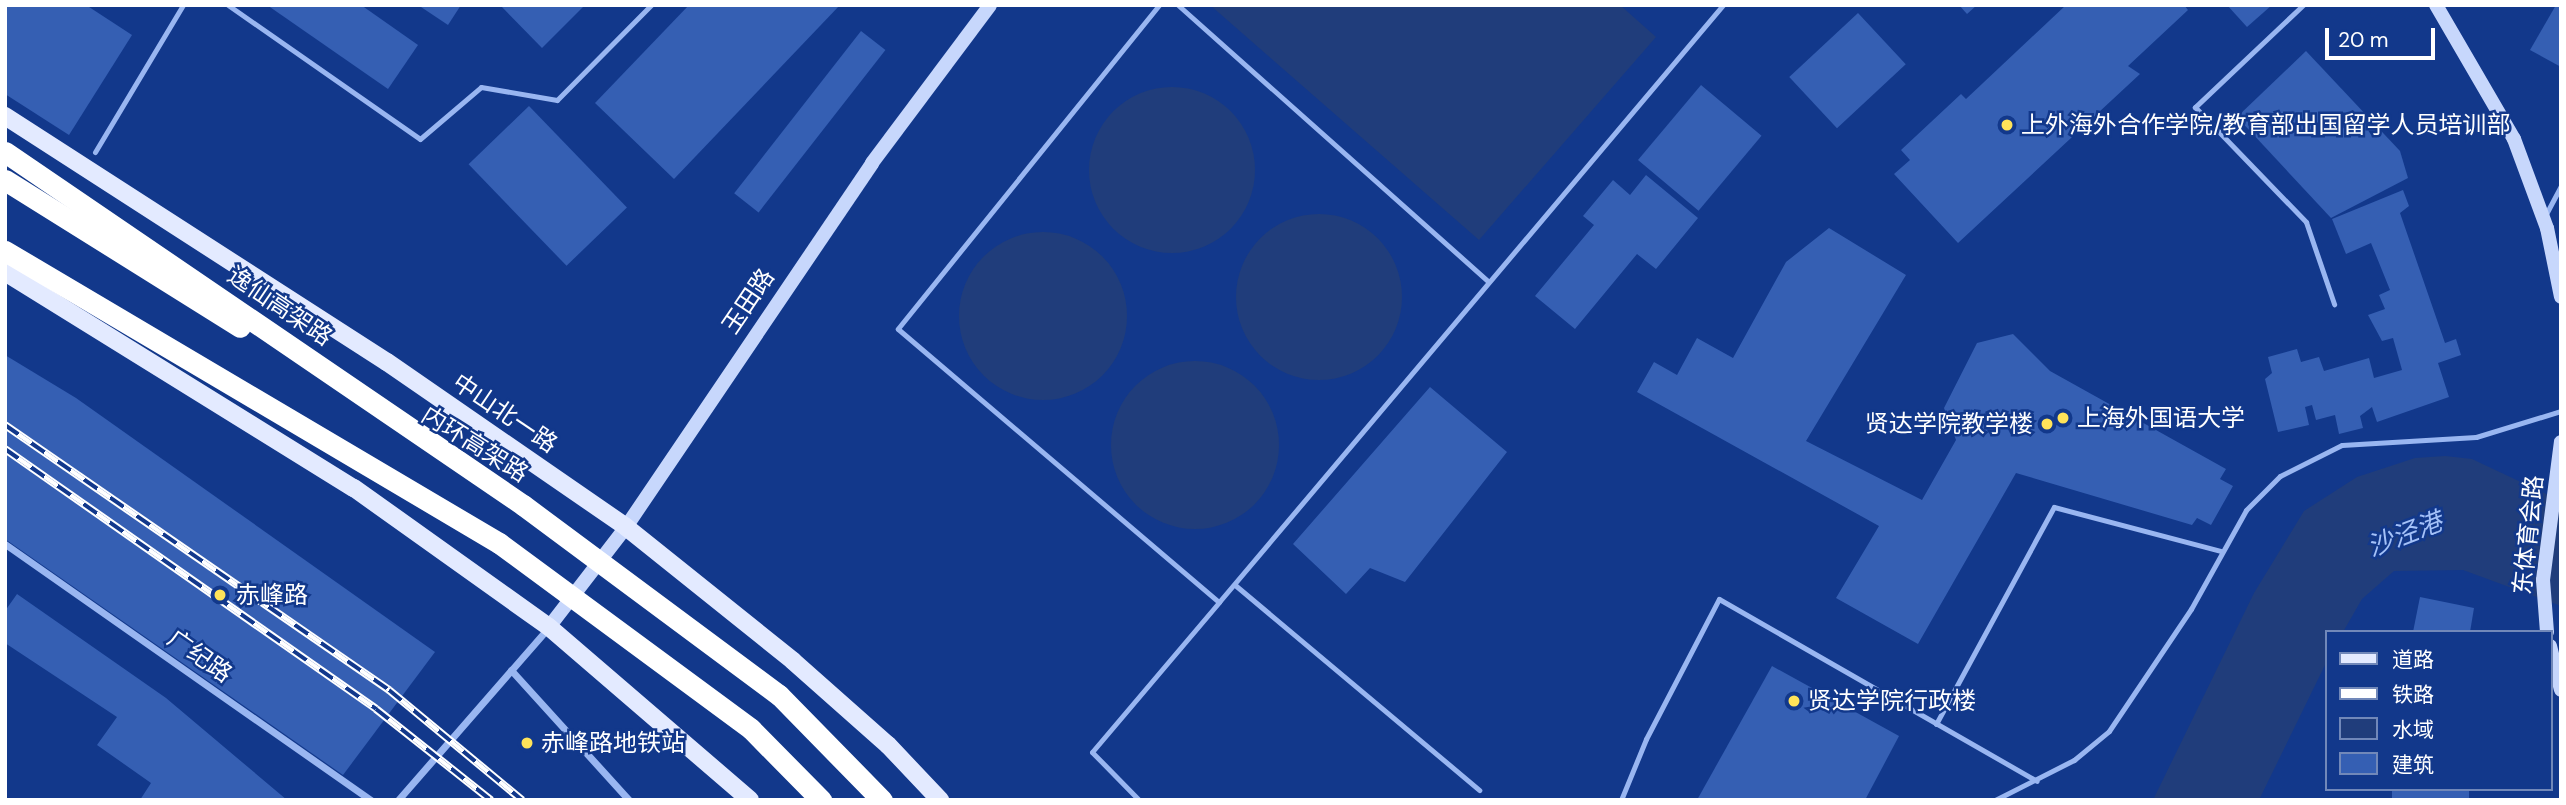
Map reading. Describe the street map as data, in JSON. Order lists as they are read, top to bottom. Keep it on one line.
{"streets":{"highway":["逸仙高架路","内环高架路"],"main road":["中山北一路"],"street":["玉田路","东体育会路","广纪路"]},"crossings":[["玉田路","中山北一路"],["逸仙高架路","内环高架路"]],"water":["沙泾港"],"places":["上外海外合作学院/教育部出国留学人员培训部","上海外国语大学","贤达学院教学楼","赤峰路","贤达学院行政楼","赤峰路地铁站"],"legend":["道路","铁路","水域","建筑"],"scale_bar":"20 m"}
